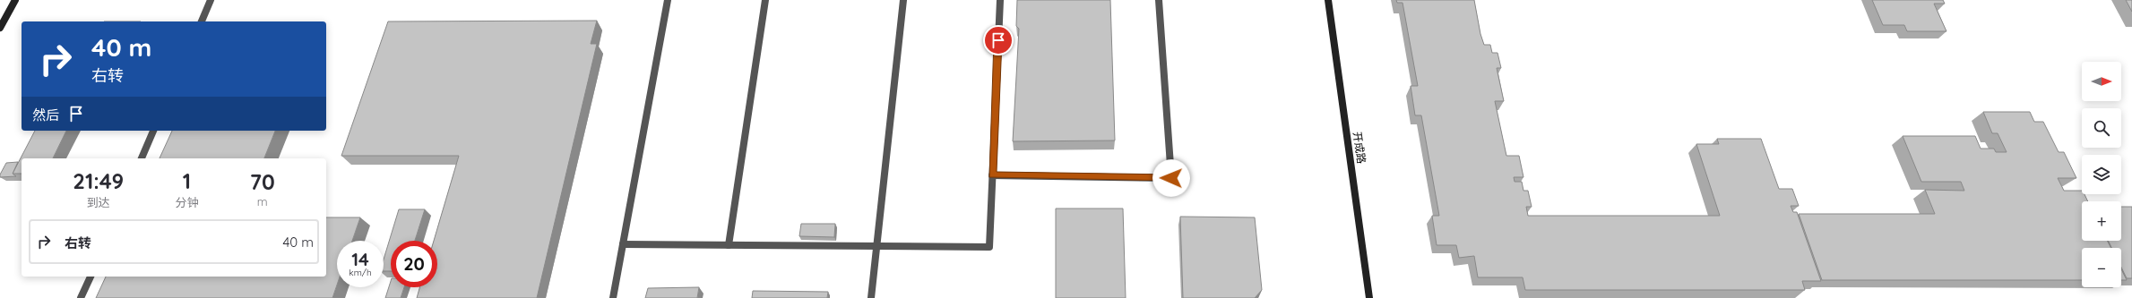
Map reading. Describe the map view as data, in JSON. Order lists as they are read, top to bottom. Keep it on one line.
{"streets":{"street":["开成路"]},"north":"right","page":{"turn":["40 m","右转"],"map_buttons":["+","−"],"then":"然后","eta":["21:49","到达","1","分钟","70","m"],"list":[{"name":"右转","value":"40 m"}],"speed":"14 km/h","limit":"20"}}
